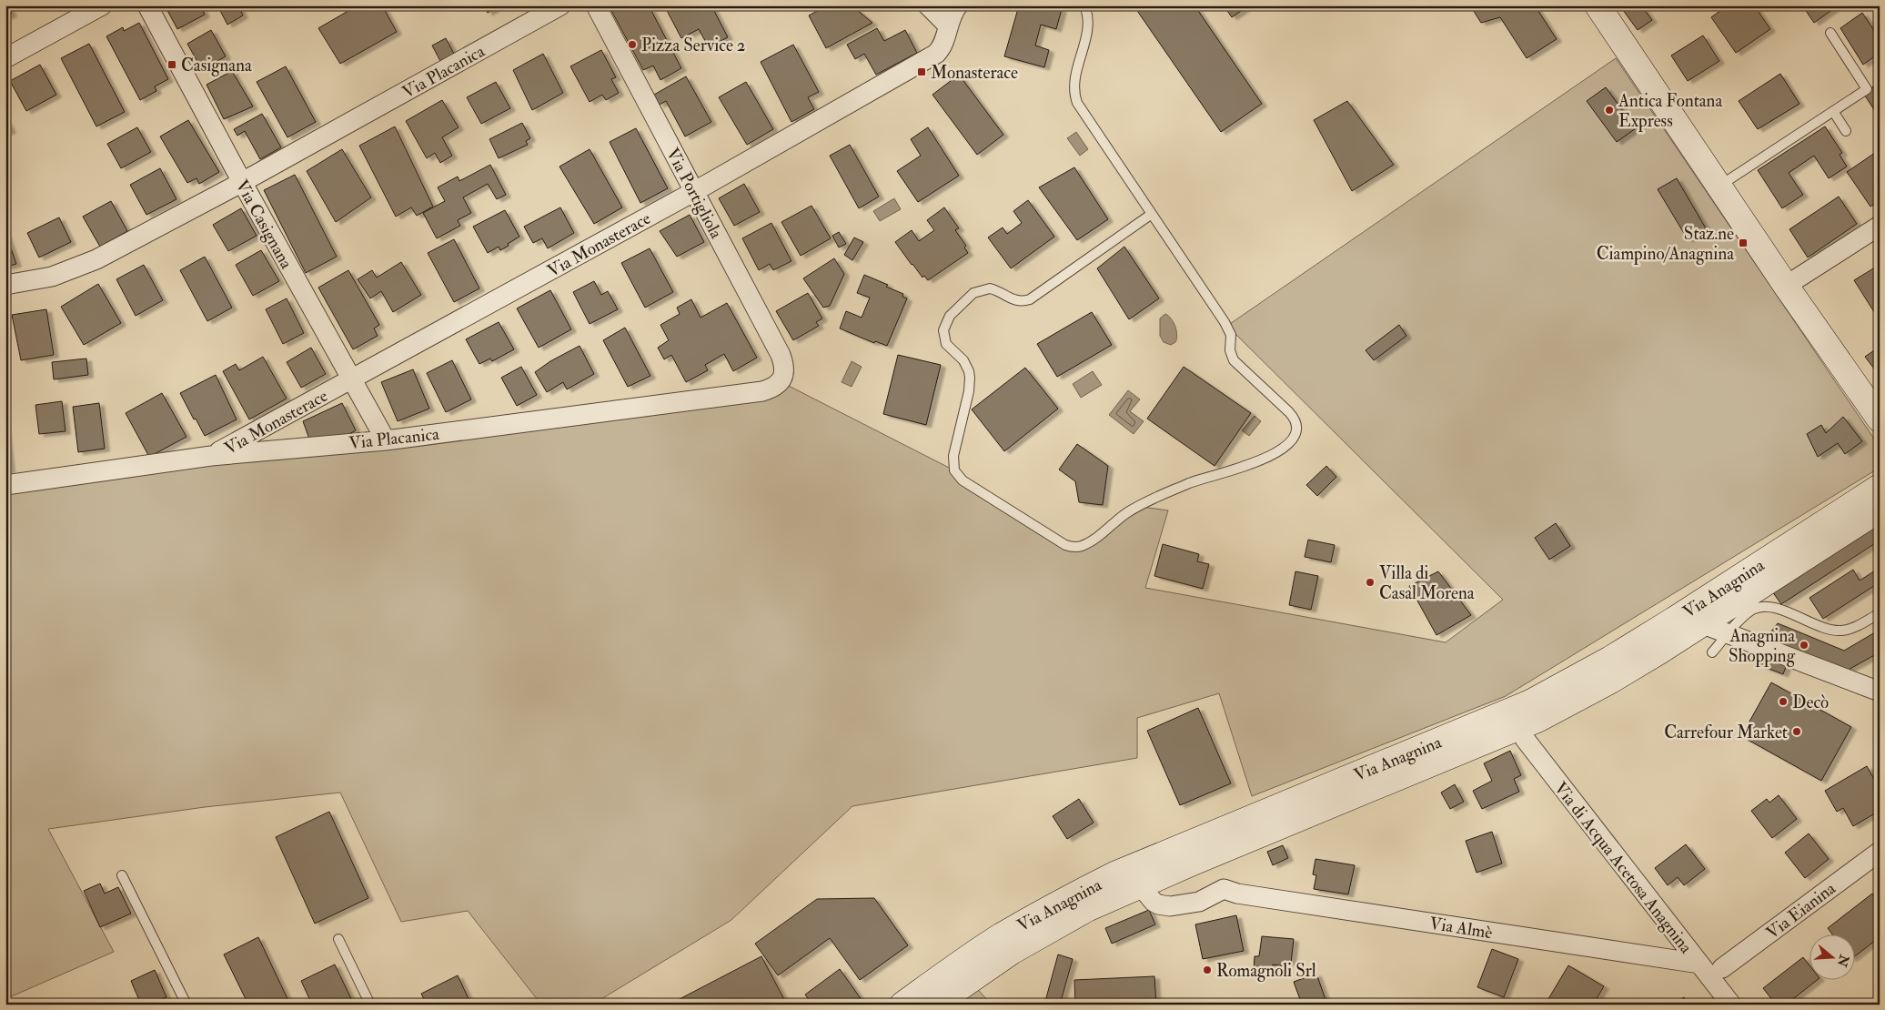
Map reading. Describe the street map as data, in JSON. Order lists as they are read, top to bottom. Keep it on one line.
{"streets":{"main road":["Via Anagnina"],"street":["Via Placanica","Via Portigliola","Via Casignana","Via Monasterace","Via di Acqua Acetosa Anagnina","Via Eianina","Via Almè"]},"crossings":[["Via Placanica","Via Portigliola"],["Via Placanica","Via Casignana"],["Via Placanica","Via Monasterace"],["Via Portigliola","Via Monasterace"],["Via Casignana","Via Monasterace"],["Via Anagnina","Via di Acqua Acetosa Anagnina"],["Via Anagnina","Via Almè"],["Via di Acqua Acetosa Anagnina","Via Almè"]],"places":{"other":["Pizza Service 2","Antica Fontana Express","Villa di Casal Morena","Anagnina Shopping","Decò","Carrefour Market","Romagnoli Srl"],"transit":["Casignana","Monasterace","Staz.ne Ciampino/Anagnina"]},"north":"right"}
